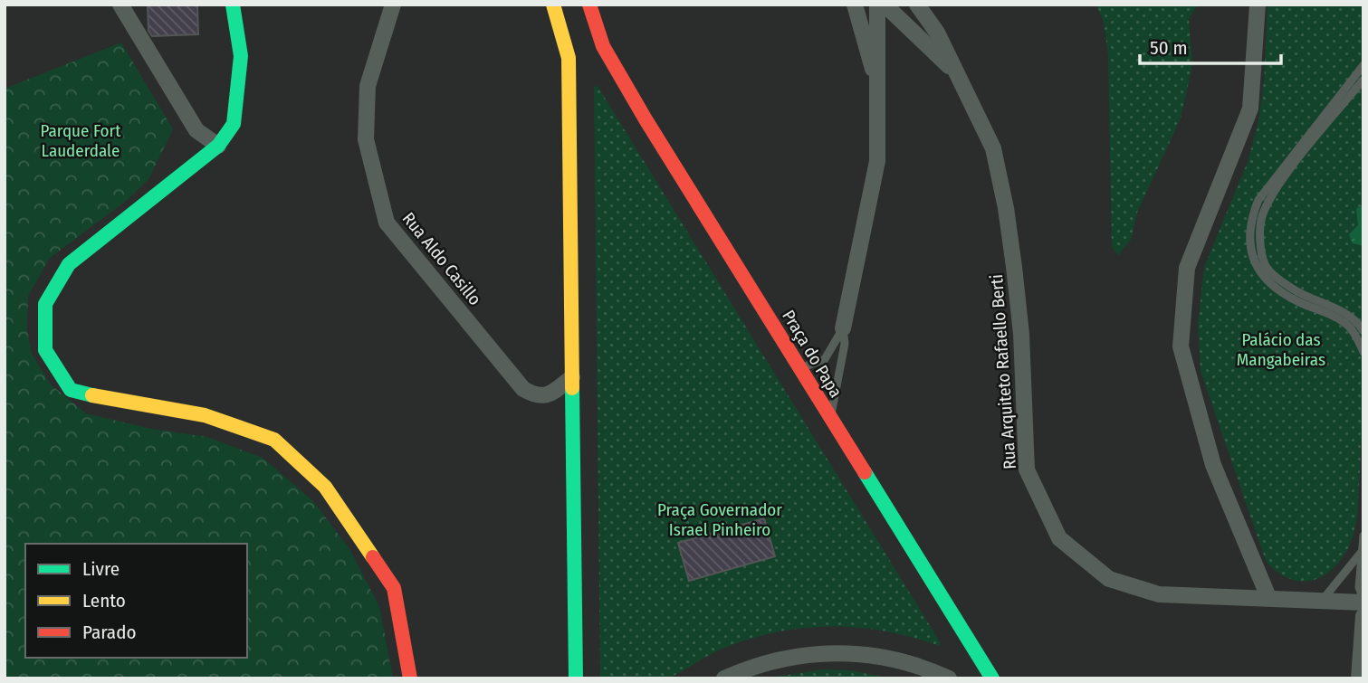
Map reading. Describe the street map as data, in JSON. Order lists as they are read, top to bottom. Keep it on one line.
{"streets":{"street":["Rua Aldo Casillo","Praça do Papa","Rua Arquiteto Rafaello Berti"]},"parks":["Parque Fort Lauderdale","Palácio das Mangabeiras","Praça Governador Israel Pinheiro"],"legend":["Livre","Lento","Parado"],"scale_bar":"50 m"}
